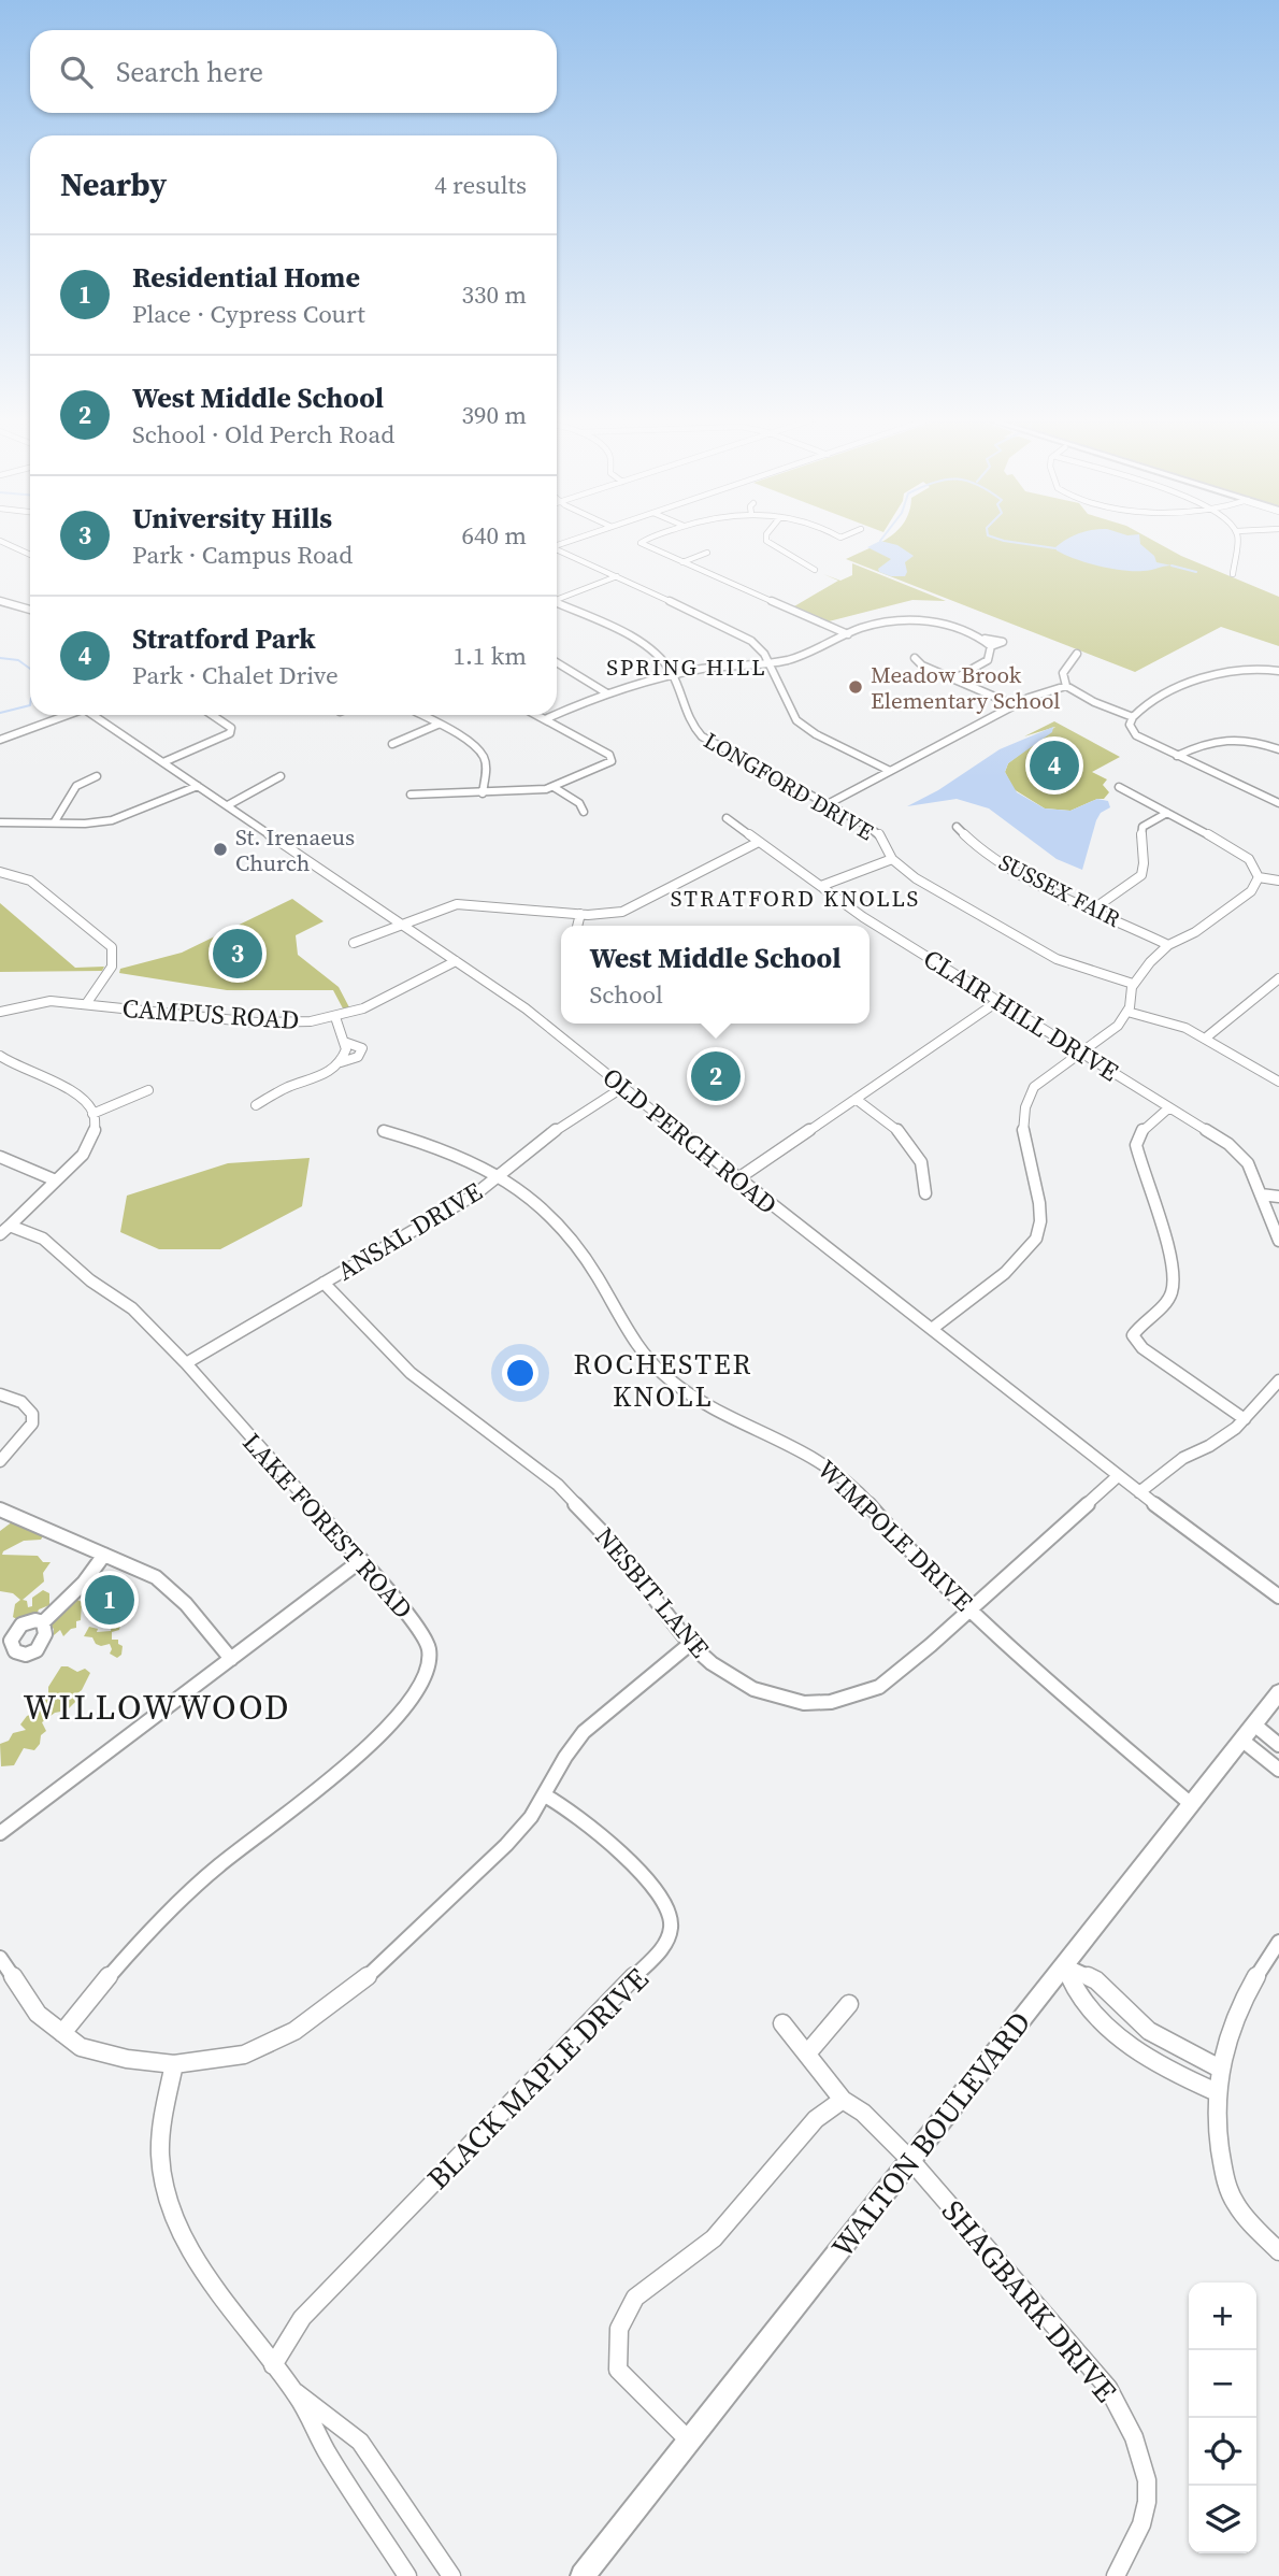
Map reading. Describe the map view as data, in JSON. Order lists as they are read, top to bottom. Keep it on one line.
{"streets":{"main road":["WALTON BOULEVARD"],"street":["LONGFORD DRIVE","SUSSEX FAIR","CAMPUS ROAD","CLAIR HILL DRIVE","OLD PERCH ROAD","ANSAL DRIVE","LAKE FOREST ROAD","WIMPOLE DRIVE","NESBIT LANE","BLACK MAPLE DRIVE","SHAGBARK DRIVE"]},"crossings":[["CAMPUS ROAD","OLD PERCH ROAD"],["OLD PERCH ROAD","ANSAL DRIVE"],["OLD PERCH ROAD","NESBIT LANE"],["ANSAL DRIVE","LAKE FOREST ROAD"],["ANSAL DRIVE","WIMPOLE DRIVE"],["ANSAL DRIVE","NESBIT LANE"],["WIMPOLE DRIVE","NESBIT LANE"],["WIMPOLE DRIVE","WALTON BOULEVARD"],["WALTON BOULEVARD","SHAGBARK DRIVE"]],"districts":["SPRING HILL","STRATFORD KNOLLS","ROCHESTER KNOLL","WILLOWWOOD"],"places":["Meadow Brook Elementary School","St. Irenaeus Church"],"page":{"search":"Search here","heading":["Nearby","4 results"],"list":[{"mark":"1","name":"Residential Home","note":"Place · Cypress Court","value":"330 m"},{"mark":"2","name":"West Middle School","note":"School · Old Perch Road","value":"390 m"},{"mark":"3","name":"University Hills","note":"Park · Campus Road","value":"640 m"},{"mark":"4","name":"Stratford Park","note":"Park · Chalet Drive","value":"1.1 km"}],"pins":["4","3","2","1"],"popup":["West Middle School","School"],"map_buttons":["+","−"]}}
